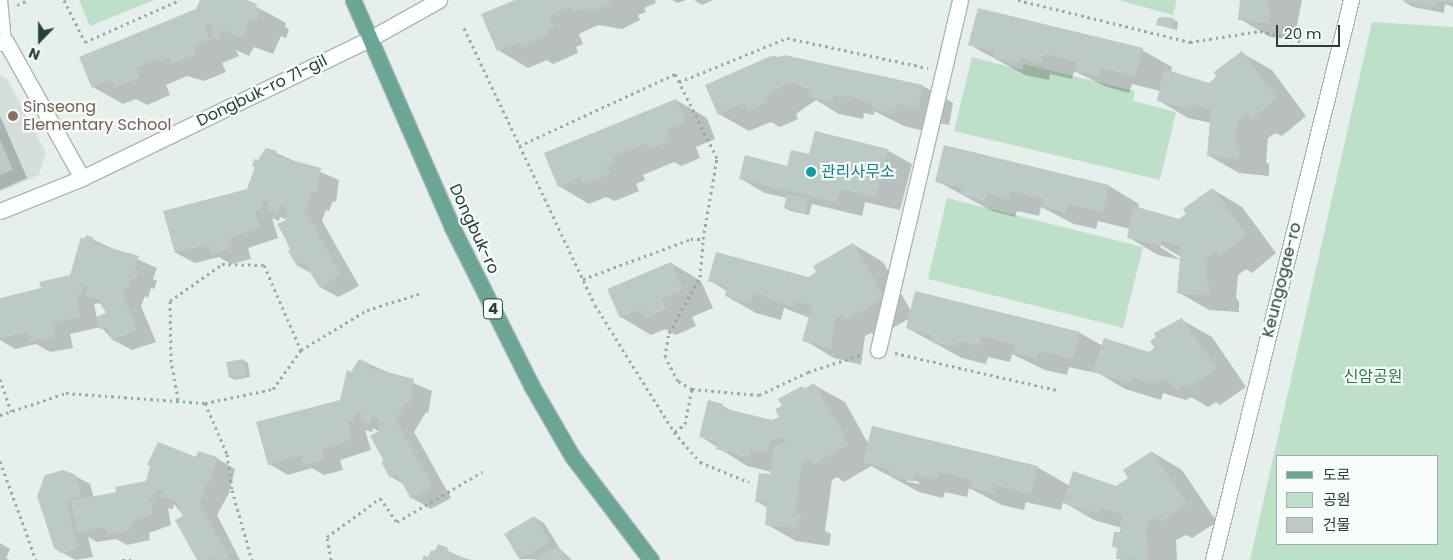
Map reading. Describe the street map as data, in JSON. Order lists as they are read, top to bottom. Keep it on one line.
{"streets":{"main road":["Dongbuk-ro","4"],"street":["Dongbuk-ro 71-gil","Keungogae-ro"]},"crossings":[["Dongbuk-ro 71-gil","Dongbuk-ro"]],"parks":["신암공원"],"places":["Sinseong Elementary School","관리사무소"],"legend":["도로","공원","건물"],"scale_bar":"20 m","north":"bottom"}
